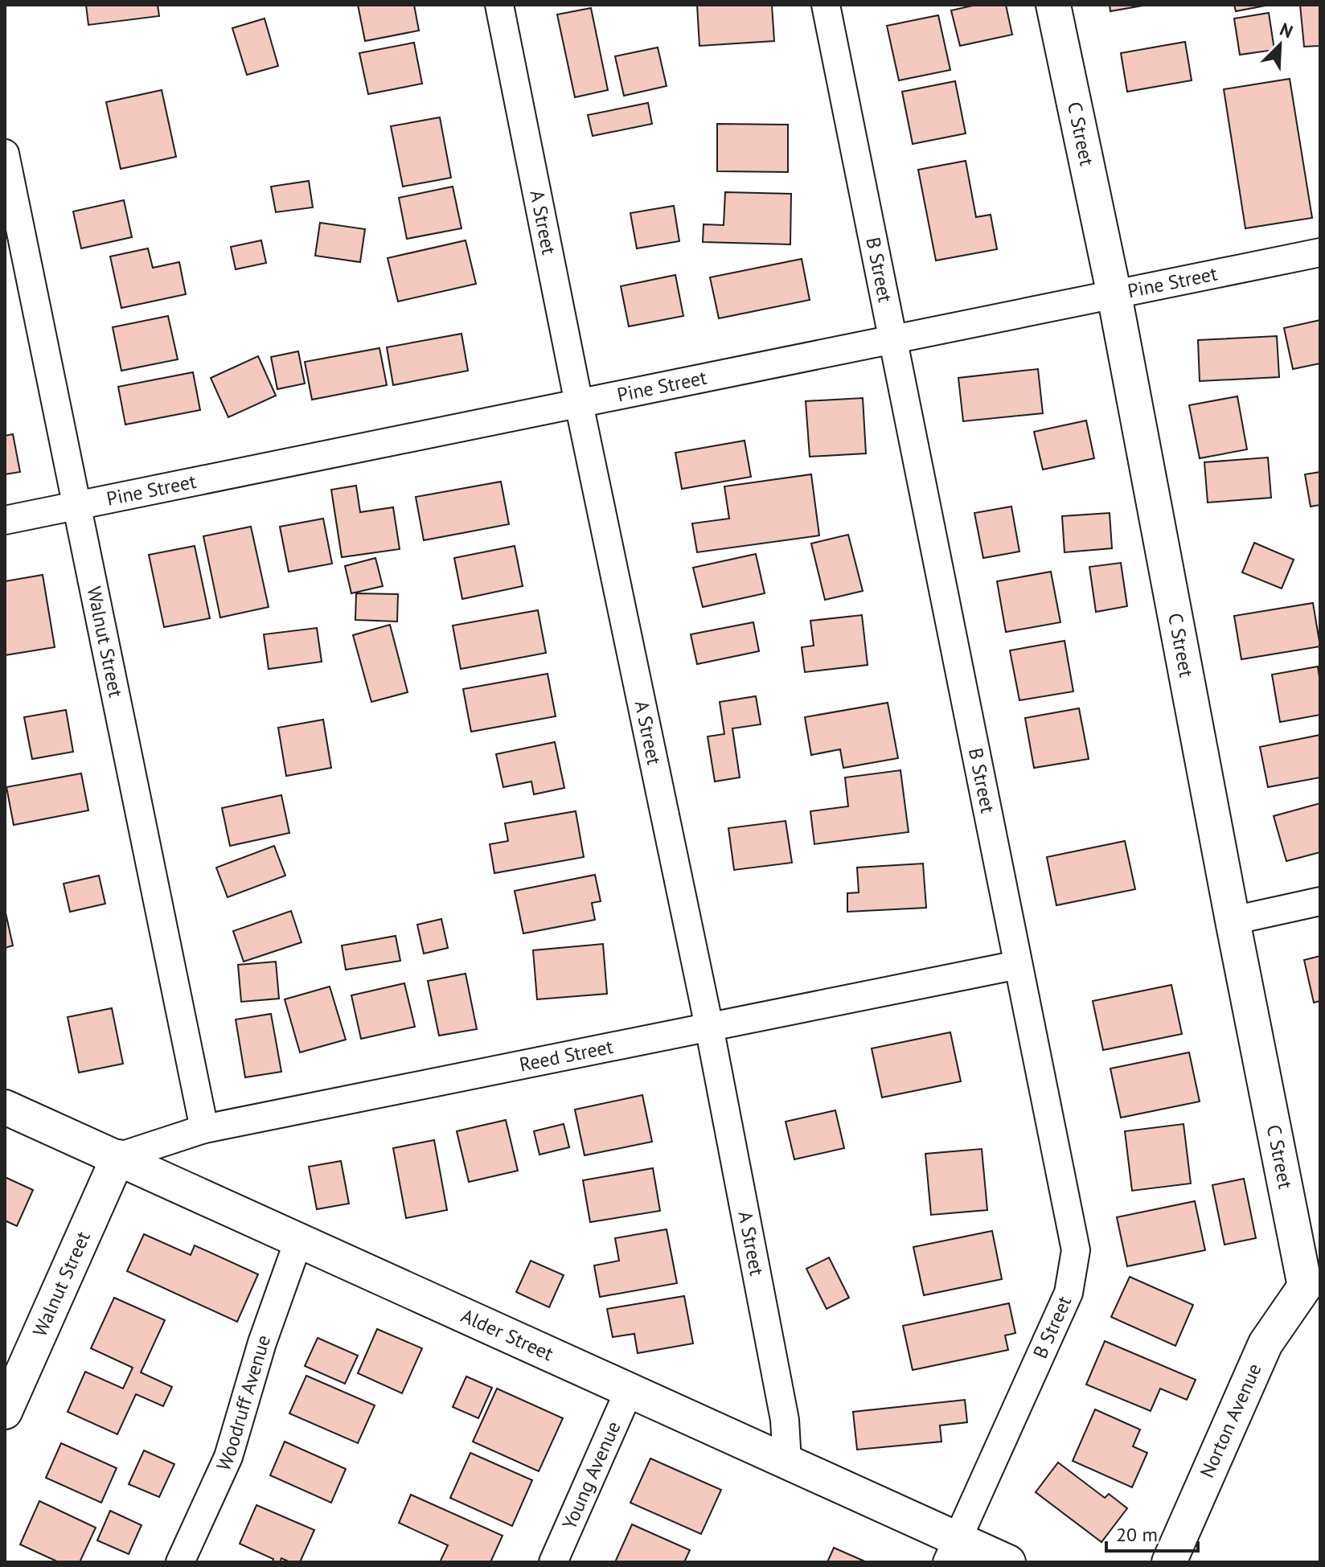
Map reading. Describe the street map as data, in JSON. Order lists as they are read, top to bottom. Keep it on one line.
{"streets":{"street":["C Street","A Street","B Street","Pine Street","Walnut Street","Reed Street","Alder Street","Woodruff Avenue","Norton Avenue","Young Avenue"]},"crossings":[["C Street","Pine Street"],["C Street","Norton Avenue"],["A Street","Pine Street"],["A Street","Reed Street"],["A Street","Alder Street"],["B Street","Pine Street"],["B Street","Reed Street"],["B Street","Alder Street"],["Pine Street","Walnut Street"],["Walnut Street","Reed Street"],["Walnut Street","Alder Street"],["Reed Street","Alder Street"],["Alder Street","Woodruff Avenue"],["Alder Street","Young Avenue"]],"scale_bar":"20 m","north":"top right"}
